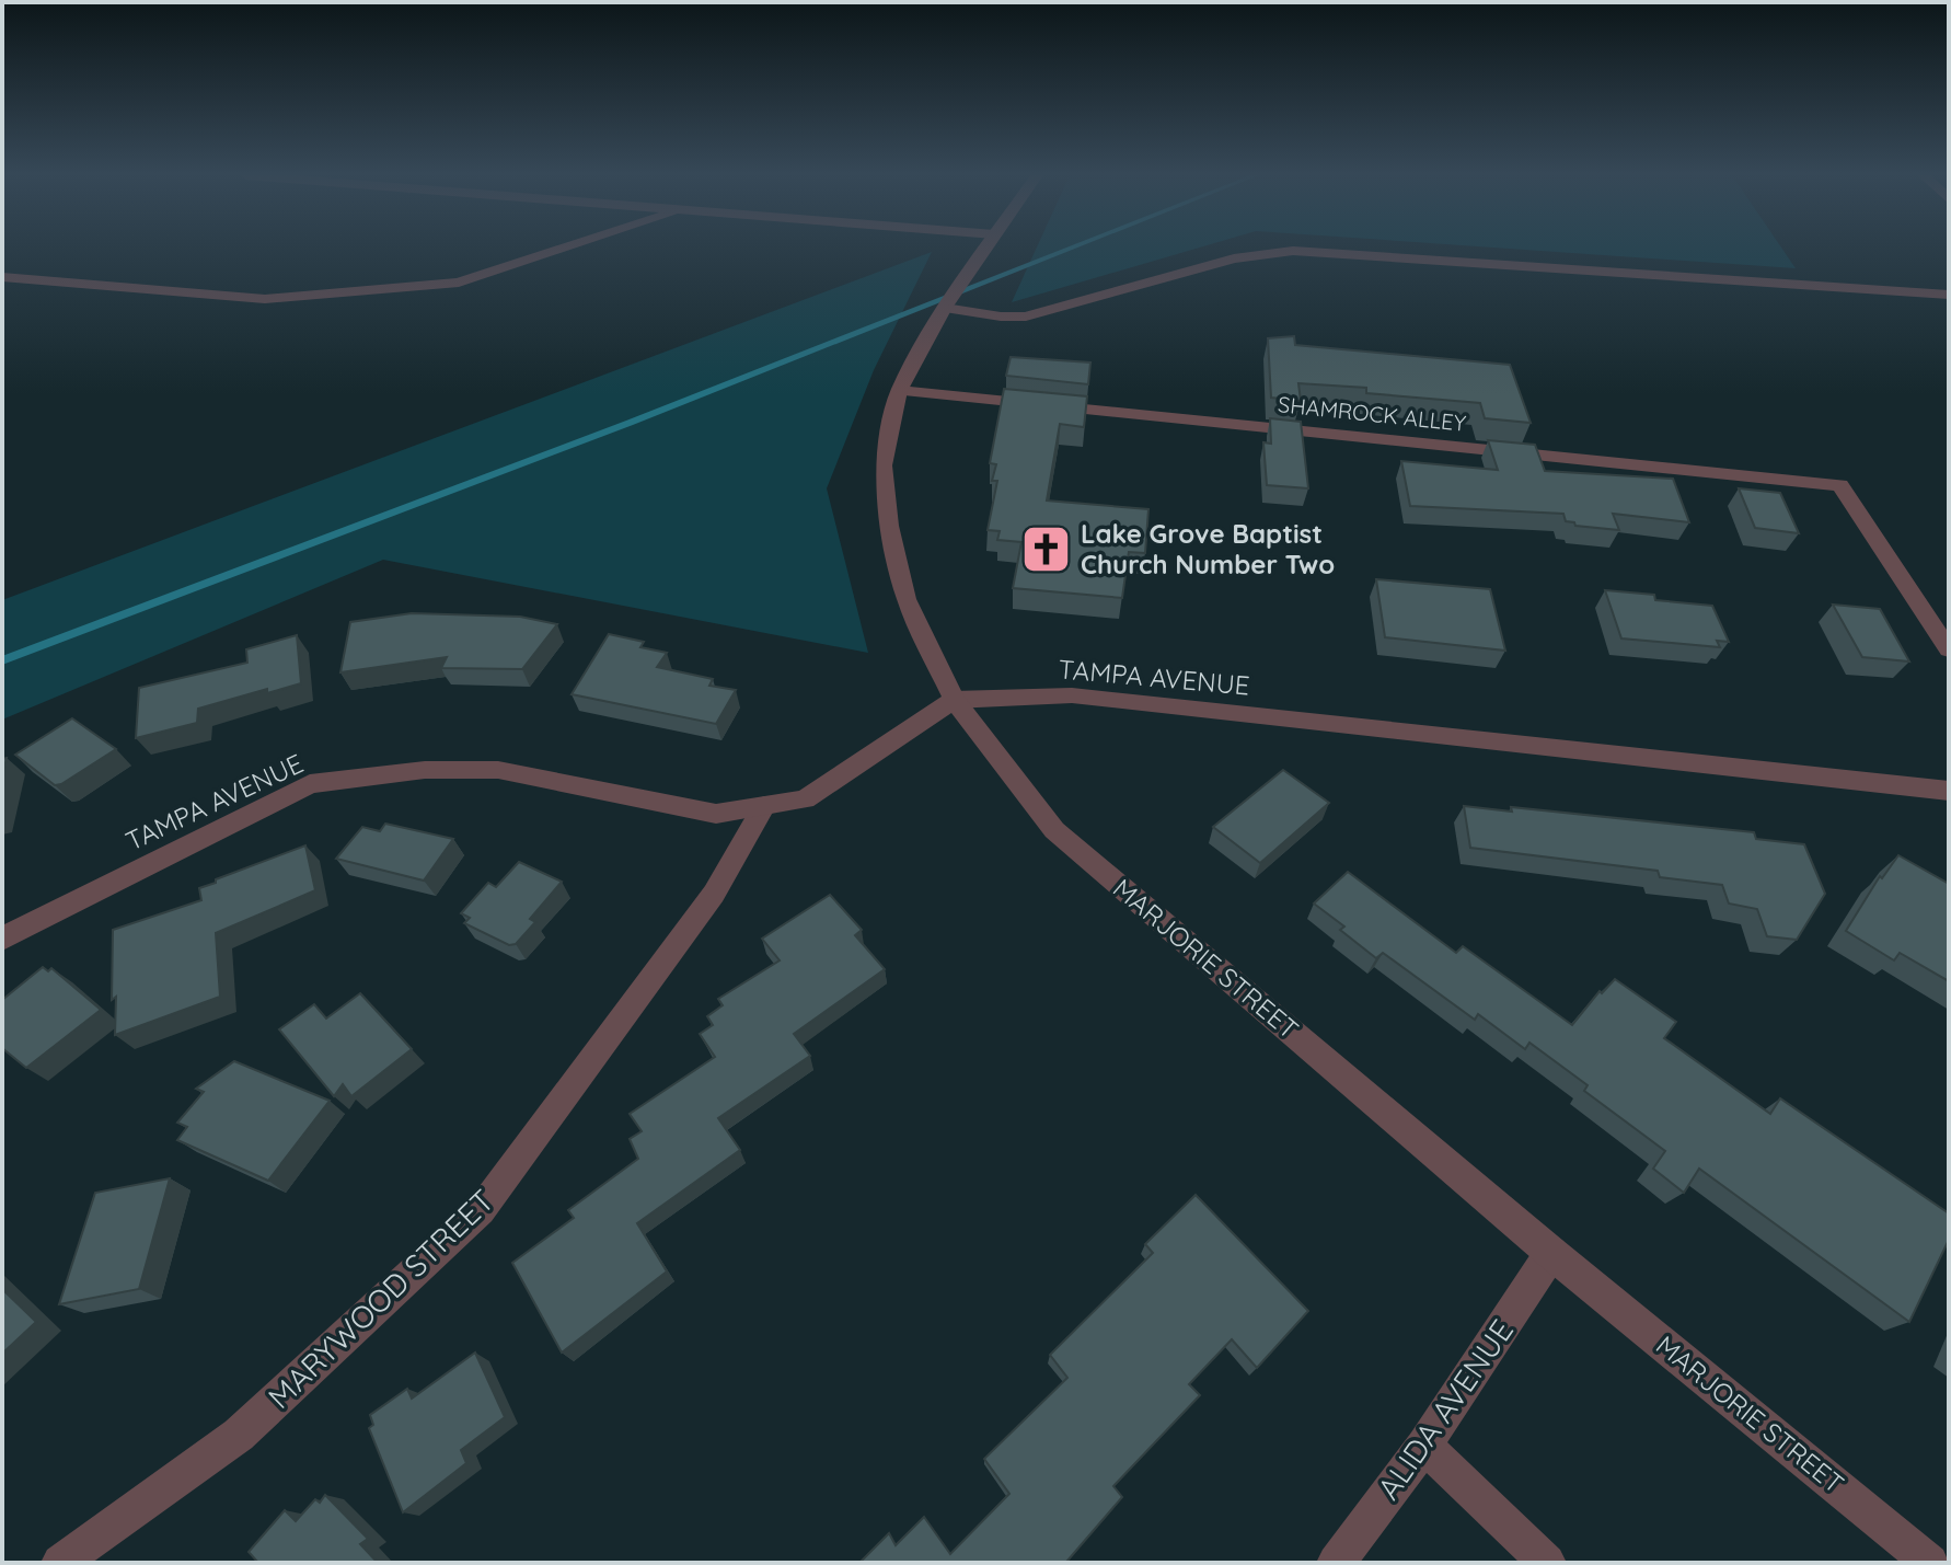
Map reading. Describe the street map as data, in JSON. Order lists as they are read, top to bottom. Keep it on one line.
{"streets":{"street":["SHAMROCK ALLEY","TAMPA AVENUE","MARJORIE STREET","MARYWOOD STREET","ALIDA AVENUE"]},"crossings":[["SHAMROCK ALLEY","MARJORIE STREET"],["TAMPA AVENUE","MARJORIE STREET"],["TAMPA AVENUE","MARYWOOD STREET"],["MARJORIE STREET","ALIDA AVENUE"]],"places":{"church":["Lake Grove Baptist Church Number Two"]}}
